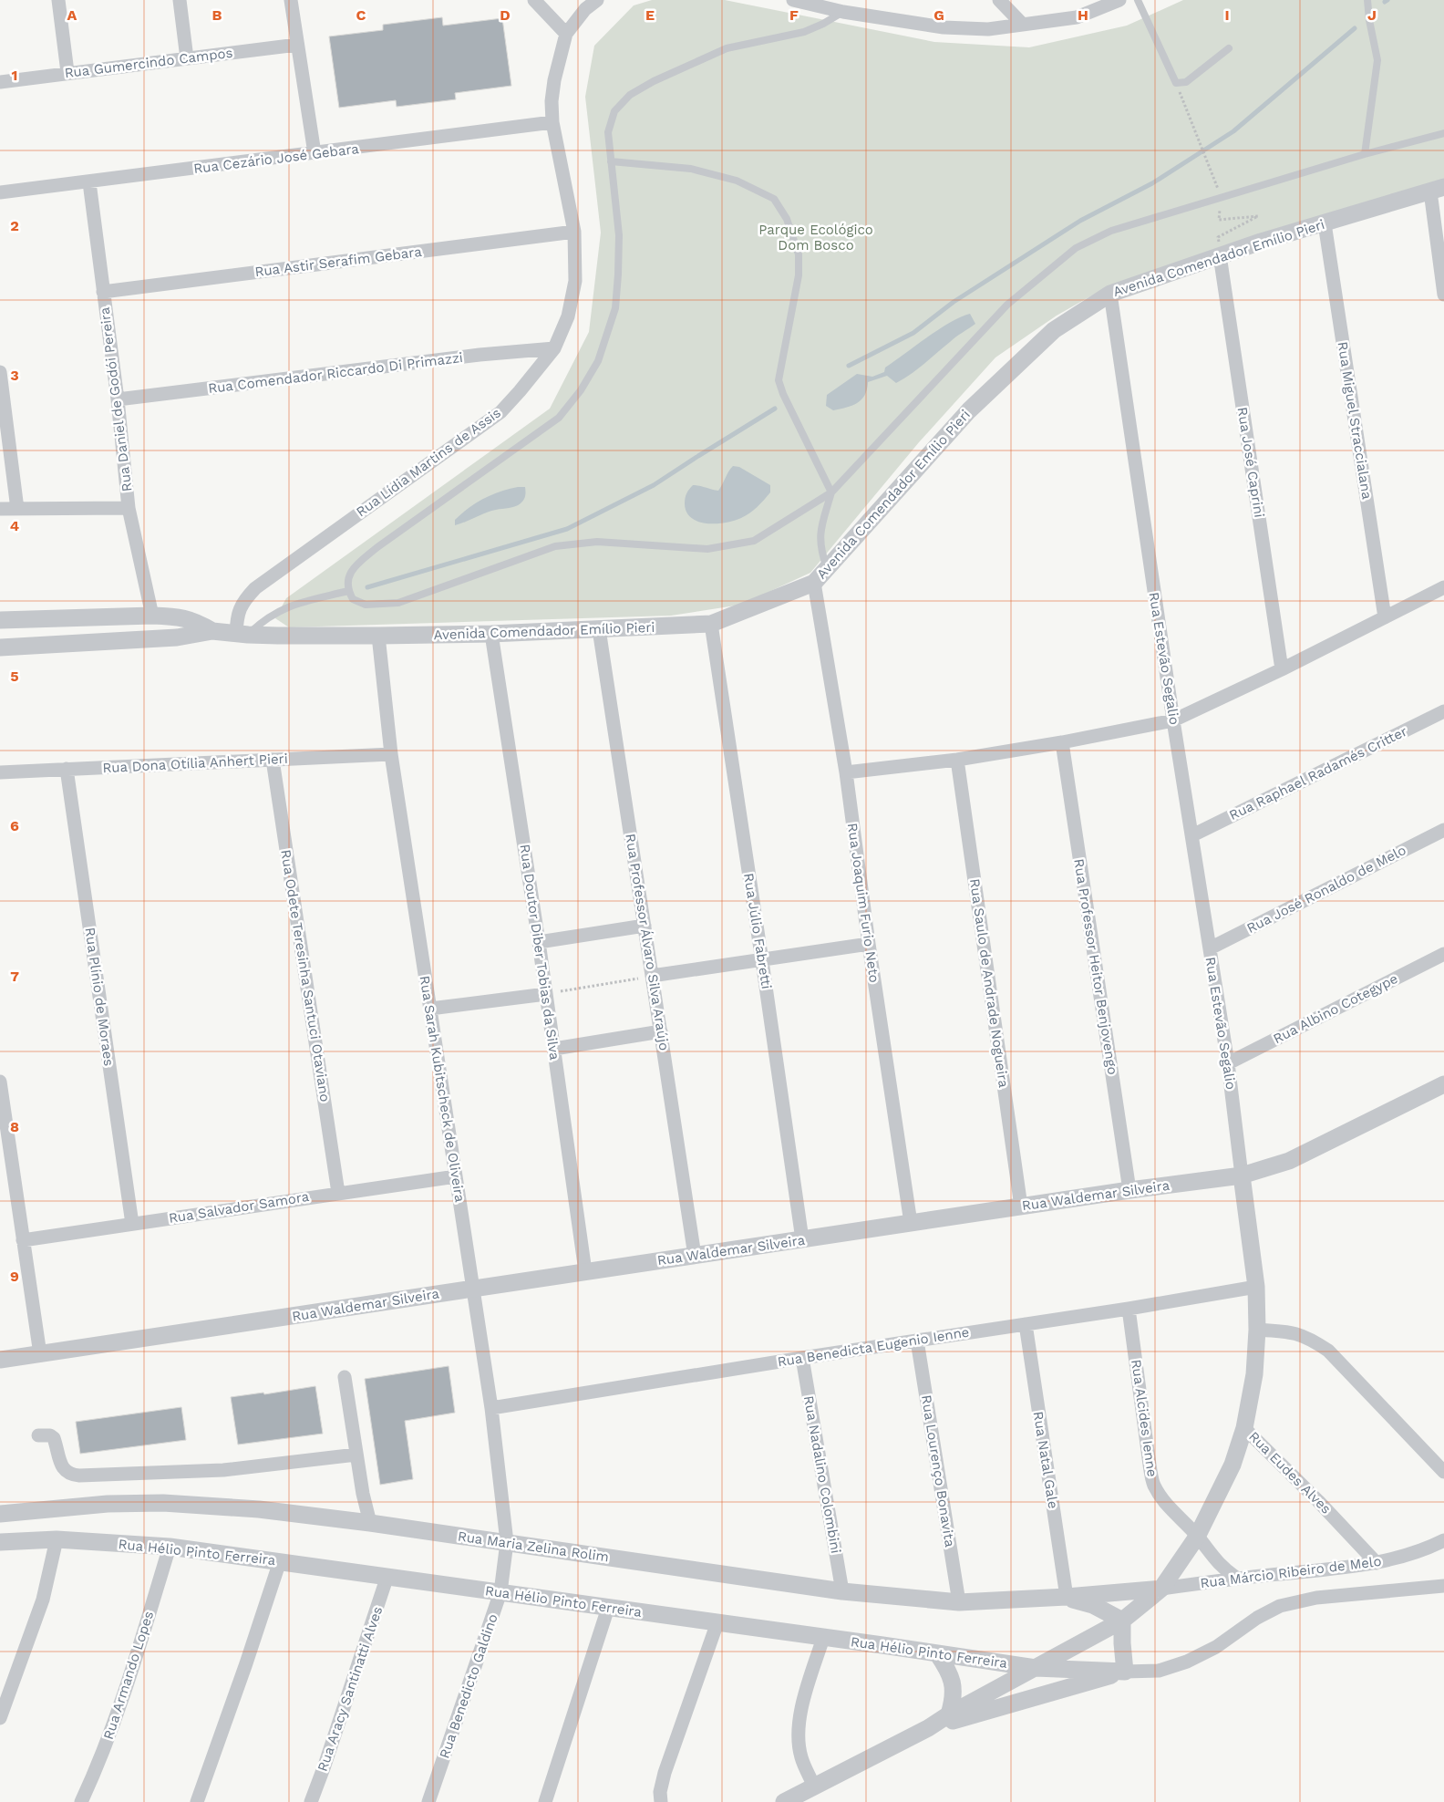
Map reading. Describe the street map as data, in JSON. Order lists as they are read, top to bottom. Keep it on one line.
{"streets":{"street":["Rua Gumercindo Campos","Rua Cezário José Gebara","Avenida Comendador Emílio Pieri","Rua Astir Serafim Gebara","Rua Comendador Riccardo Di Primazzi","Rua Daniel de Godói Pereira","Rua Miguel Straccialana","Rua Lídia Martins de Assis","Rua José Caprini","Rua Estevão Segalio","Rua Dona Otília Anhert Pieri","Rua Raphael Radamés Critter","Rua José Ronaldo de Melo","Rua Joaquim Furio Neto","Rua Júlio Fabretti","Rua Professor Álvaro Silva Araújo","Rua Doutor Diber Tobias da Silva","Rua Professor Heitor Benjovengo","Rua Odete Teresinha Santuci Otaviano","Rua Saulo de Andrade Nogueira","Rua Plínio de Moraes","Rua Albino Cotegype","Rua Sarah Kubitscheck de Oliveira","Rua Waldemar Silveira","Rua Salvador Samora","Rua Benedicta Eugenio Ienne","Rua Alcides Ienne","Rua Natal Gale","Rua Lourenço Bonavita","Rua Eudes Alves","Rua Nadalino Colombini","Rua Maria Zelina Rolim","Rua Hélio Pinto Ferreira","Rua Márcio Ribeiro de Melo","Rua Armando Lopes","Rua Benedicto Galdino","Rua Aracy Santinatti Alves"]},"crossings":[["Rua Cezário José Gebara","Rua Daniel de Godói Pereira"],["Rua Cezário José Gebara","Rua Lídia Martins de Assis"],["Avenida Comendador Emílio Pieri","Rua Miguel Straccialana"],["Avenida Comendador Emílio Pieri","Rua Lídia Martins de Assis"],["Avenida Comendador Emílio Pieri","Rua José Caprini"],["Avenida Comendador Emílio Pieri","Rua Estevão Segalio"],["Avenida Comendador Emílio Pieri","Rua Joaquim Furio Neto"],["Avenida Comendador Emílio Pieri","Rua Júlio Fabretti"],["Avenida Comendador Emílio Pieri","Rua Professor Álvaro Silva Araújo"],["Avenida Comendador Emílio Pieri","Rua Doutor Diber Tobias da Silva"],["Avenida Comendador Emílio Pieri","Rua Sarah Kubitscheck de Oliveira"],["Rua Astir Serafim Gebara","Rua Daniel de Godói Pereira"],["Rua Astir Serafim Gebara","Rua Lídia Martins de Assis"],["Rua Comendador Riccardo Di Primazzi","Rua Daniel de Godói Pereira"],["Rua Comendador Riccardo Di Primazzi","Rua Lídia Martins de Assis"],["Rua Estevão Segalio","Rua Raphael Radamés Critter"],["Rua Estevão Segalio","Rua José Ronaldo de Melo"],["Rua Estevão Segalio","Rua Albino Cotegype"],["Rua Estevão Segalio","Rua Waldemar Silveira"],["Rua Estevão Segalio","Rua Benedicta Eugenio Ienne"],["Rua Estevão Segalio","Rua Alcides Ienne"],["Rua Estevão Segalio","Rua Eudes Alves"],["Rua Estevão Segalio","Rua Maria Zelina Rolim"],["Rua Estevão Segalio","Rua Hélio Pinto Ferreira"],["Rua Estevão Segalio","Rua Márcio Ribeiro de Melo"],["Rua Dona Otília Anhert Pieri","Rua Odete Teresinha Santuci Otaviano"],["Rua Dona Otília Anhert Pieri","Rua Plínio de Moraes"],["Rua Dona Otília Anhert Pieri","Rua Sarah Kubitscheck de Oliveira"],["Rua Joaquim Furio Neto","Rua Waldemar Silveira"],["Rua Júlio Fabretti","Rua Waldemar Silveira"],["Rua Professor Álvaro Silva Araújo","Rua Waldemar Silveira"],["Rua Doutor Diber Tobias da Silva","Rua Waldemar Silveira"],["Rua Professor Heitor Benjovengo","Rua Waldemar Silveira"],["Rua Odete Teresinha Santuci Otaviano","Rua Salvador Samora"],["Rua Saulo de Andrade Nogueira","Rua Waldemar Silveira"],["Rua Plínio de Moraes","Rua Salvador Samora"],["Rua Sarah Kubitscheck de Oliveira","Rua Waldemar Silveira"],["Rua Sarah Kubitscheck de Oliveira","Rua Salvador Samora"],["Rua Sarah Kubitscheck de Oliveira","Rua Benedicta Eugenio Ienne"],["Rua Sarah Kubitscheck de Oliveira","Rua Maria Zelina Rolim"],["Rua Sarah Kubitscheck de Oliveira","Rua Benedicto Galdino"],["Rua Benedicta Eugenio Ienne","Rua Alcides Ienne"],["Rua Benedicta Eugenio Ienne","Rua Natal Gale"],["Rua Benedicta Eugenio Ienne","Rua Lourenço Bonavita"],["Rua Benedicta Eugenio Ienne","Rua Nadalino Colombini"],["Rua Alcides Ienne","Rua Márcio Ribeiro de Melo"],["Rua Natal Gale","Rua Maria Zelina Rolim"],["Rua Lourenço Bonavita","Rua Maria Zelina Rolim"],["Rua Eudes Alves","Rua Márcio Ribeiro de Melo"],["Rua Nadalino Colombini","Rua Maria Zelina Rolim"],["Rua Maria Zelina Rolim","Rua Márcio Ribeiro de Melo"],["Rua Maria Zelina Rolim","Rua Benedicto Galdino"],["Rua Hélio Pinto Ferreira","Rua Armando Lopes"],["Rua Hélio Pinto Ferreira","Rua Benedicto Galdino"],["Rua Hélio Pinto Ferreira","Rua Aracy Santinatti Alves"]],"parks":["Parque Ecológico Dom Bosco"],"grid":{"columns":["A","B","C","D","E","F","G","H","I","J"],"rows":["1","2","3","4","5","6","7","8","9"]}}
